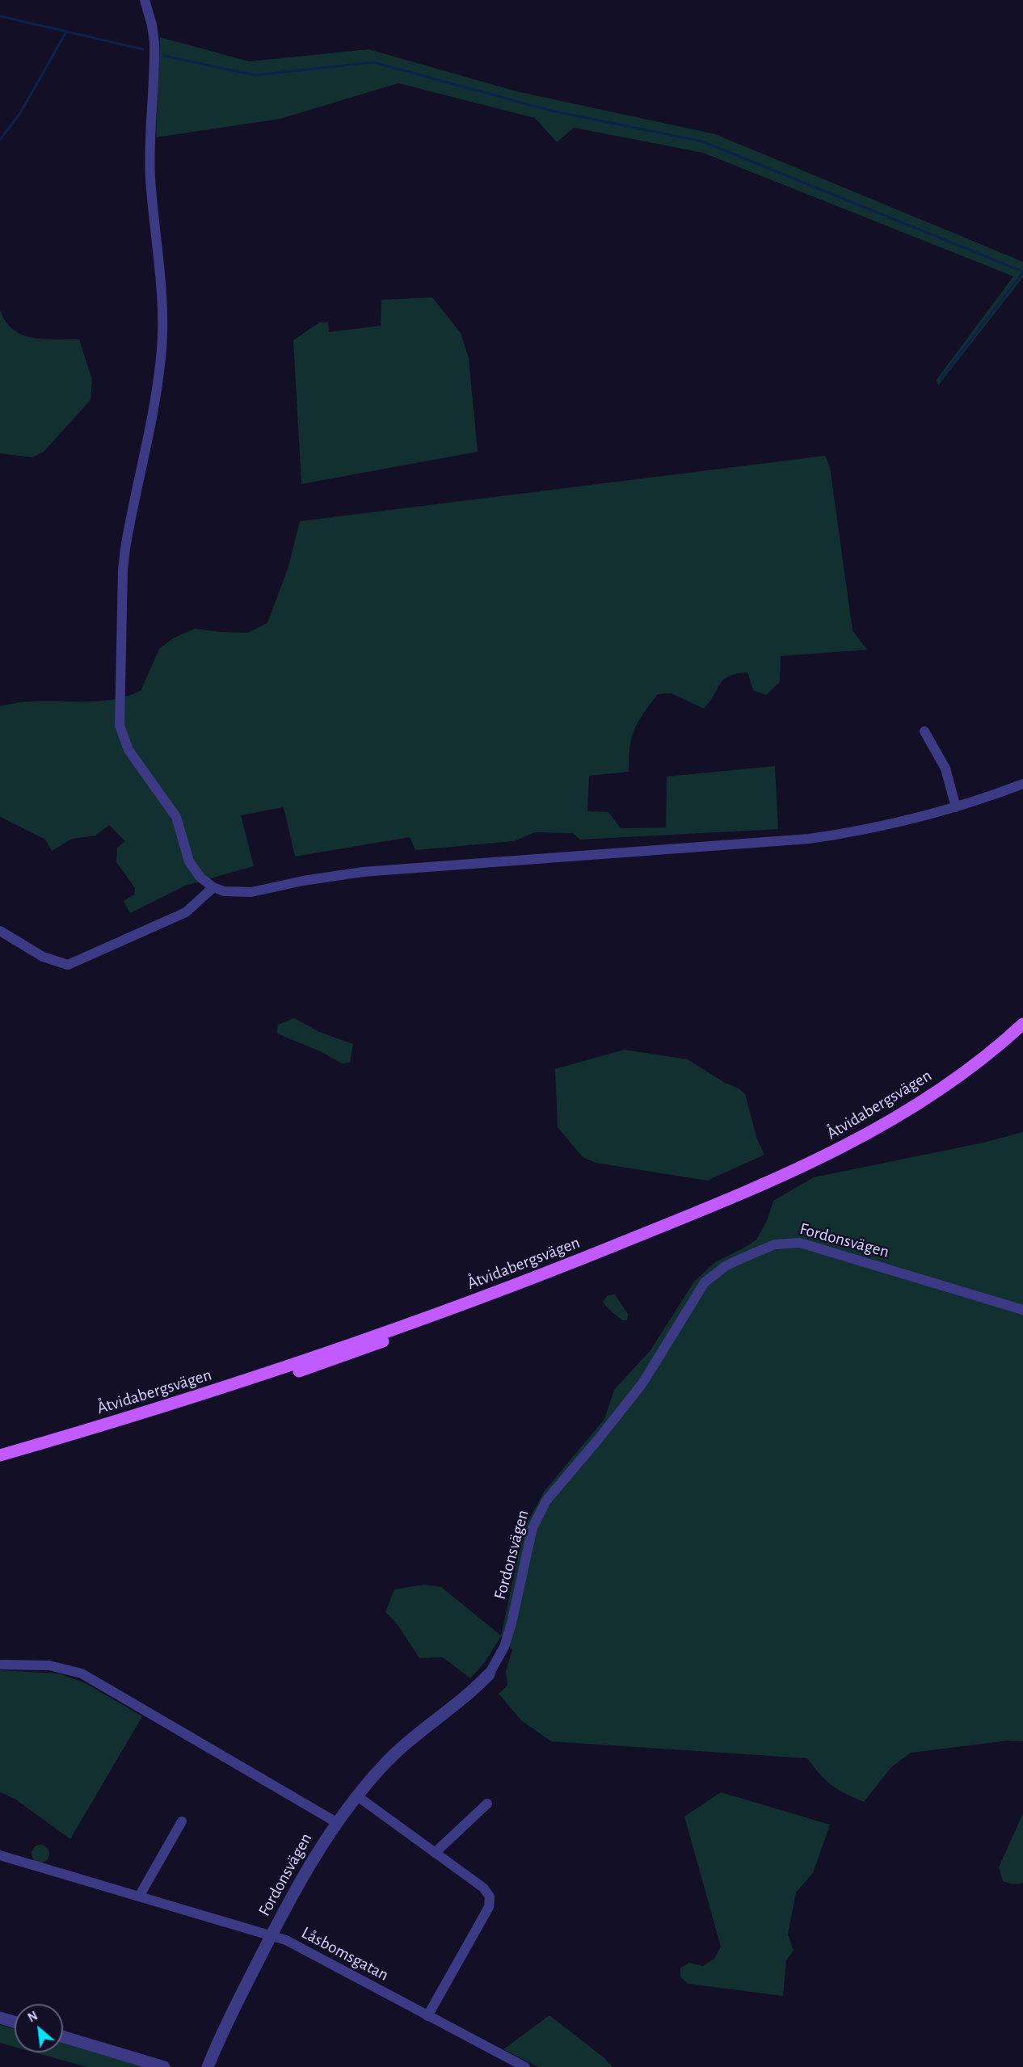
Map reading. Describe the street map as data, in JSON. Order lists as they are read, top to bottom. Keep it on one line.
{"streets":{"main road":["Åtvidabergsvägen"],"street":["Fordonsvägen","Låsbomsgatan"]},"crossings":[["Fordonsvägen","Låsbomsgatan"]],"north":"top left"}
